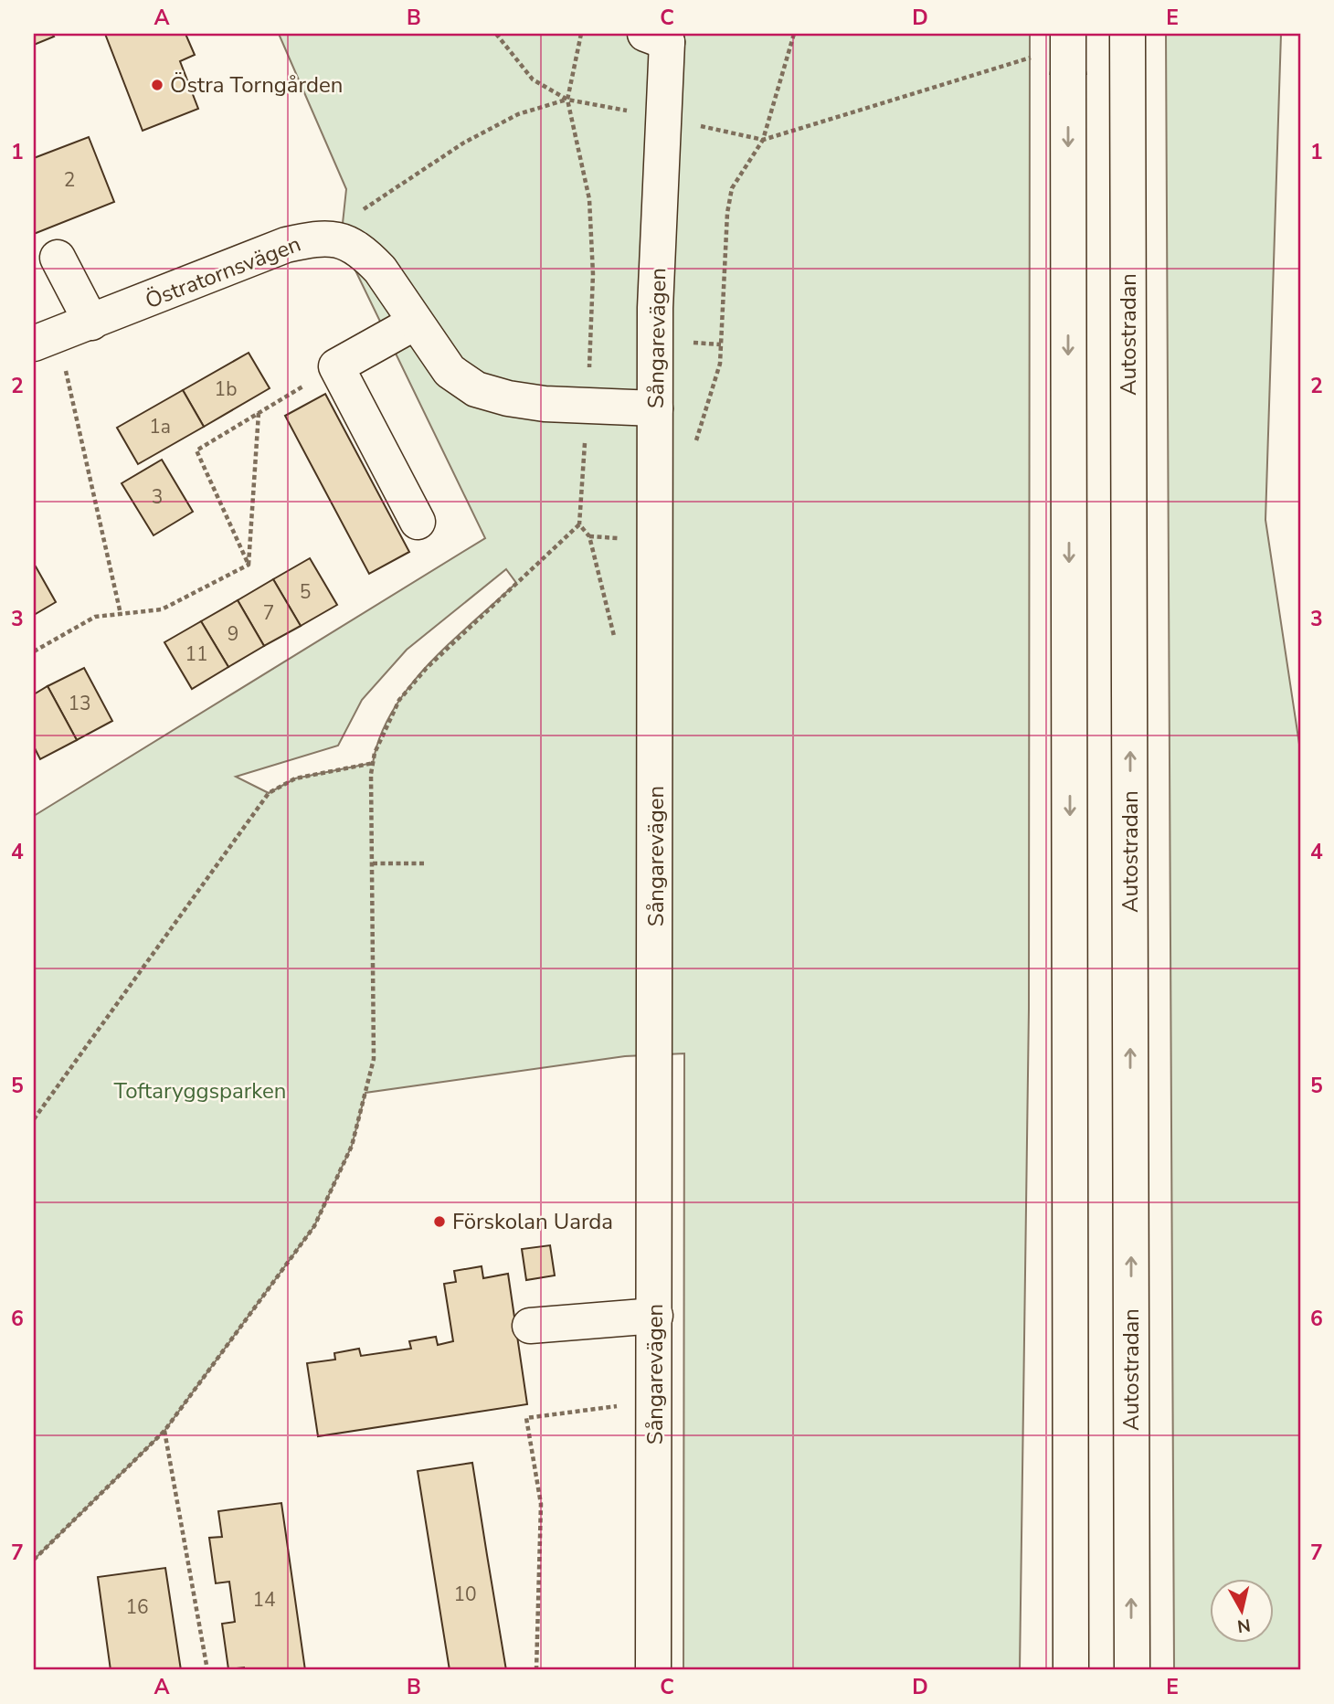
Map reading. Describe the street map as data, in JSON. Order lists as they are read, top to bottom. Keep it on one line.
{"streets":{"main road":["Östratornsvägen","Autostradan","Sångarevägen"]},"crossings":[["Östratornsvägen","Sångarevägen"]],"parks":["Toftaryggsparken"],"places":["Östra Torngården","Förskolan Uarda"],"house_numbers":["2","1b","1a","3","5","7","9","11","13","10","14","16"],"north":"bottom","grid":{"columns":["A","B","C","D","E"],"rows":["1","2","3","4","5","6","7"]}}
